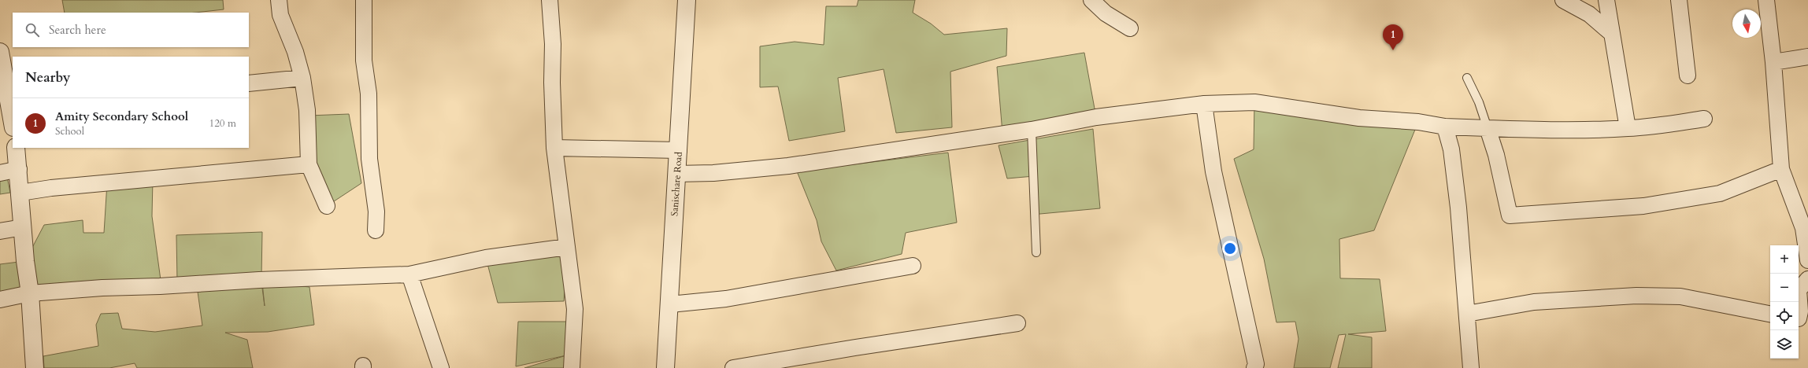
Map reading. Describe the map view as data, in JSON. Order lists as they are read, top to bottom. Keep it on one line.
{"streets":{"street":["Sanischare Road"]},"north":"bottom","page":{"search":"Search here","pins":"1","heading":"Nearby","list":[{"mark":"1","name":"Amity Secondary School","note":"School","value":"120 m"}],"map_buttons":["+","−"]}}
